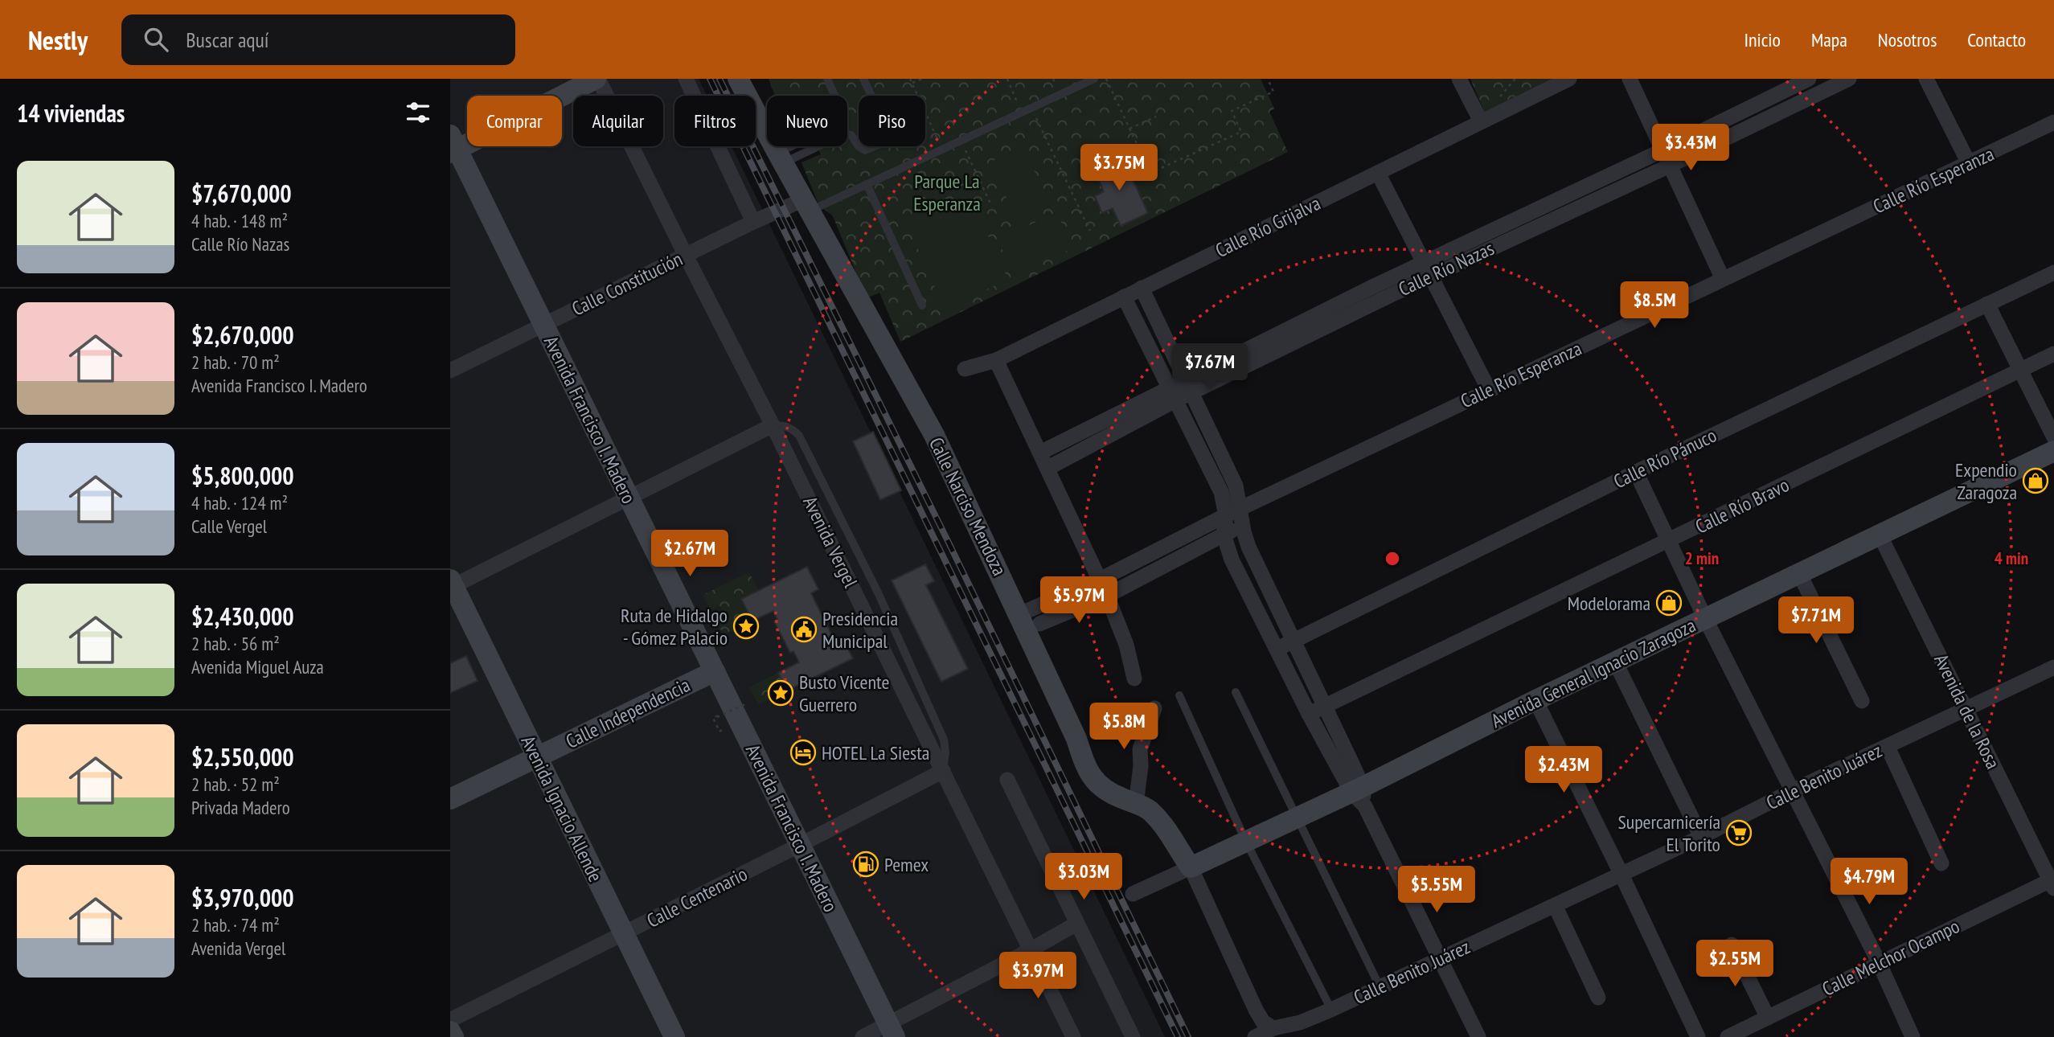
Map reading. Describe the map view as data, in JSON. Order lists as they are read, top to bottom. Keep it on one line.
{"streets":{"main road":["Avenida Francisco I. Madero","Calle Narciso Mendoza","Avenida General Ignacio Zaragoza","Calle Independencia","Avenida Ignacio Allende"],"street":["Calle Río Esperanza","Calle Río Grijalva","Calle Río Nazas","Calle Constitución","Calle Río Pánuco","Calle Río Bravo","Avenida Vergel","Avenida de la Rosa","Calle Benito Juárez","Calle Centenario","Calle Melchor Ocampo"]},"crossings":[["Calle Río Esperanza","Calle Narciso Mendoza"],["Calle Constitución","Avenida Francisco I. Madero"],["Calle Constitución","Calle Narciso Mendoza"],["Calle Constitución","Avenida Vergel"],["Avenida Francisco I. Madero","Calle Independencia"],["Avenida Francisco I. Madero","Calle Centenario"],["Calle Narciso Mendoza","Avenida General Ignacio Zaragoza"],["Avenida Vergel","Calle Centenario"],["Avenida General Ignacio Zaragoza","Avenida de la Rosa"],["Avenida de la Rosa","Calle Benito Juárez"],["Avenida de la Rosa","Calle Melchor Ocampo"],["Calle Independencia","Avenida Ignacio Allende"],["Avenida Ignacio Allende","Calle Centenario"]],"parks":["Parque La Esperanza"],"places":{"shop":["Expendio Zaragoza","Modelorama"],"place":["Ruta de Hidalgo - Gómez Palacio","Busto Vicente Guerrero"],"public building":["Presidencia Municipal"],"hotel":["HOTEL La Siesta"],"supermarket":["Supercarnicería El Torito"],"fuel station":["Pemex"]},"page":{"header":"Nestly","search":"Buscar aquí","nav":["Inicio","Mapa","Nosotros","Contacto"],"heading":"14 viviendas","chip":["Comprar","Alquilar","Filtros","Nuevo","Piso"],"price":["$3.43M","$3.75M","$8.5M","$7.67M","$2.67M","$5.97M","$7.71M","$5.8M","$2.43M","$3.03M","$4.79M","$5.55M","$2.55M","$3.97M"],"list":[{"name":"$7,670,000","note":"4 hab. · 148 m² · Calle Río Nazas"},{"name":"$2,670,000","note":"2 hab. · 70 m² · Avenida Francisco I. Madero"},{"name":"$5,800,000","note":"4 hab. · 124 m² · Calle Vergel"},{"name":"$2,430,000","note":"2 hab. · 56 m² · Avenida Miguel Auza"},{"name":"$2,550,000","note":"2 hab. · 52 m² · Privada Madero"},{"name":"$3,970,000","note":"2 hab. · 74 m² · Avenida Vergel"}]},"rings":["2 min","4 min"]}
